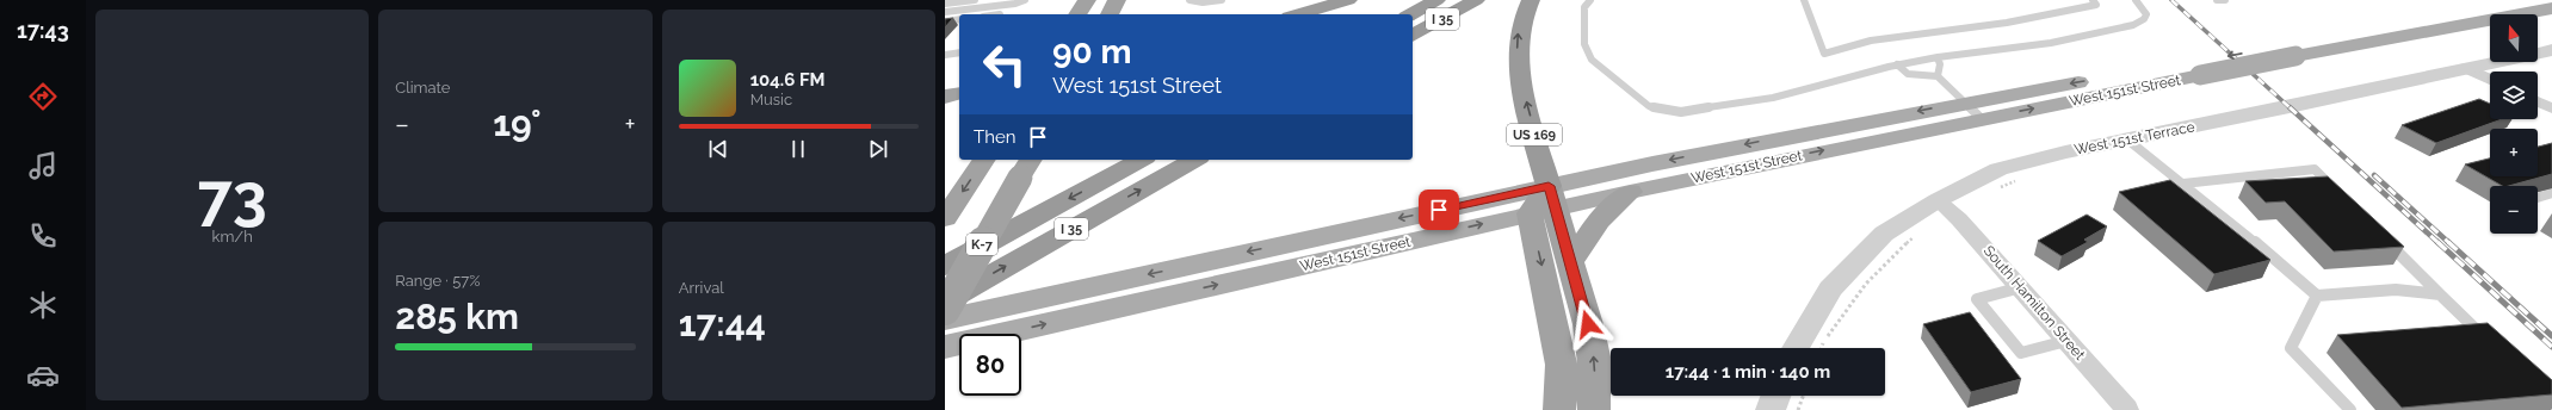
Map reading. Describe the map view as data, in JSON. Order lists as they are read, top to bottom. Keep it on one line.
{"streets":{"highway":["I 35","US 169","K-7"],"main road":["West 151st Street"],"street":["West 151st Terrace","South Hamilton Street"]},"crossings":[["West 151st Street","US 169"],["West 151st Terrace","South Hamilton Street"]],"north":"top","page":{"tabs":"17:43","tile":[["73","km/h"],"Climate",["Range · 57%","285 km"],["Arrival","17:44"]],"map_buttons":["+","−"],"turn":["90 m","West 151st Street"],"song":["104.6 FM","Music"],"heat":["−","19°","+"],"then":"Then","limit":"80","trip":"17:44 · 1 min · 140 m"}}
